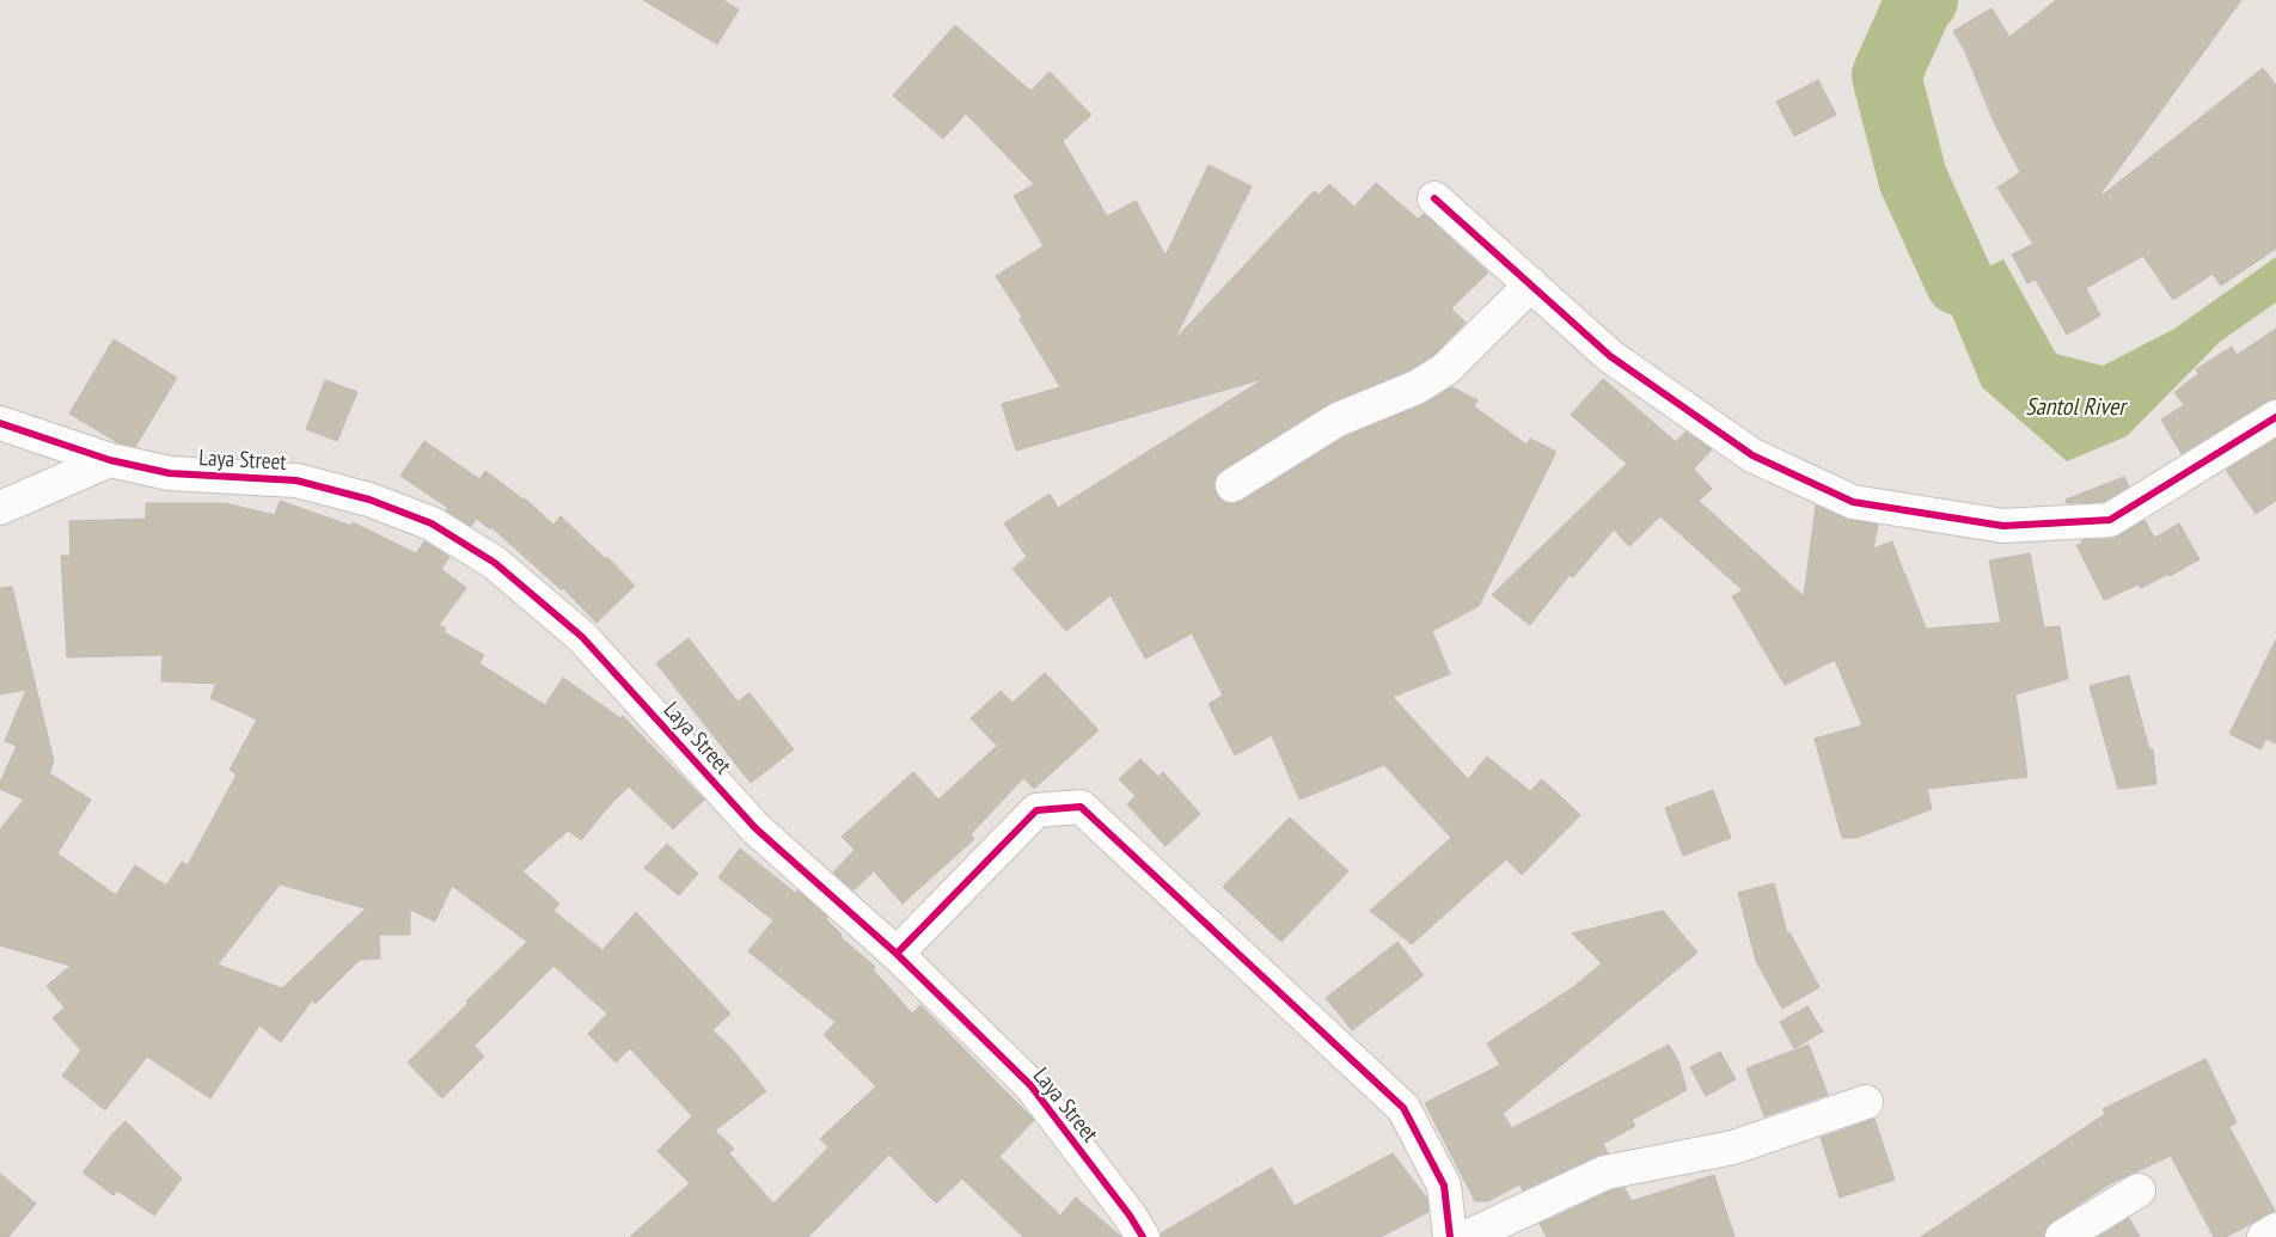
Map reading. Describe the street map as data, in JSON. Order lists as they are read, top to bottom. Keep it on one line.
{"streets":{"street":["Laya Street"]},"water":["Santol River"]}
